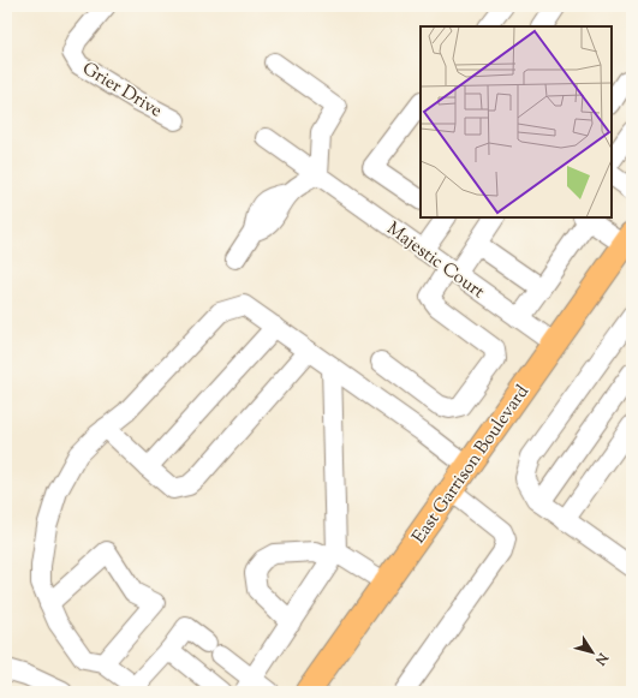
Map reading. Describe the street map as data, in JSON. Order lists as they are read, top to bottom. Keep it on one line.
{"streets":{"main road":["East Garrison Boulevard"],"street":["Grier Drive","Majestic Court"]},"crossings":[["Majestic Court","East Garrison Boulevard"]],"north":"bottom right"}
